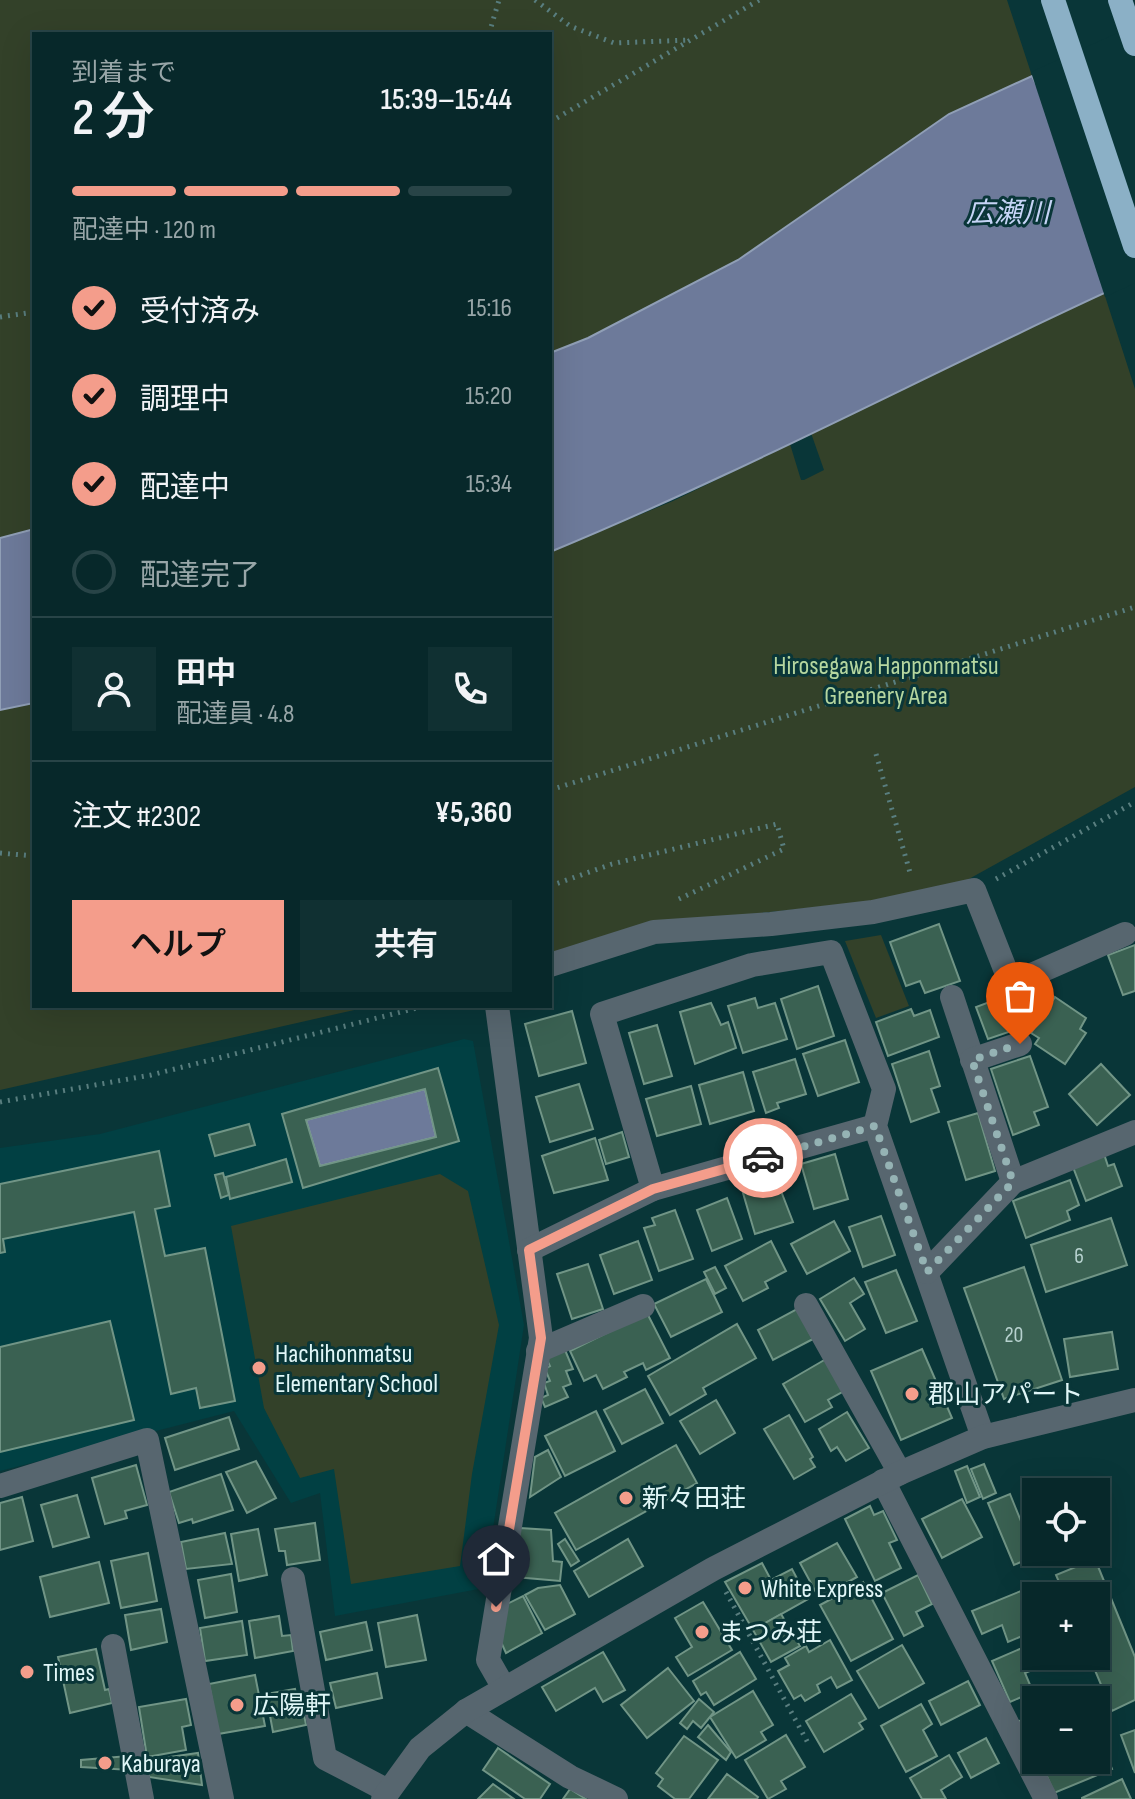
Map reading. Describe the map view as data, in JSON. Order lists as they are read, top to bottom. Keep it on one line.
{"water":["広瀬川"],"parks":["Hirosegawa Happonmatsu Greenery Area"],"places":["Hachihonmatsu Elementary School","郡山アパート","新々田荘","White Express","まつみ荘","Times","広陽軒","Kaburaya"],"house_numbers":["6","20"],"page":{"heading":["2 分","到着まで","15:39–15:44"],"panel":["田中","配達員 · 4.8","注文 #2302","¥5,360"],"bar":"配達中 · 120 m","list":[["受付済み","15:16"],["調理中","15:20"],["配達中","15:34"],"配達完了"],"buttons":["ヘルプ","共有"],"map_buttons":["+","−"]}}
